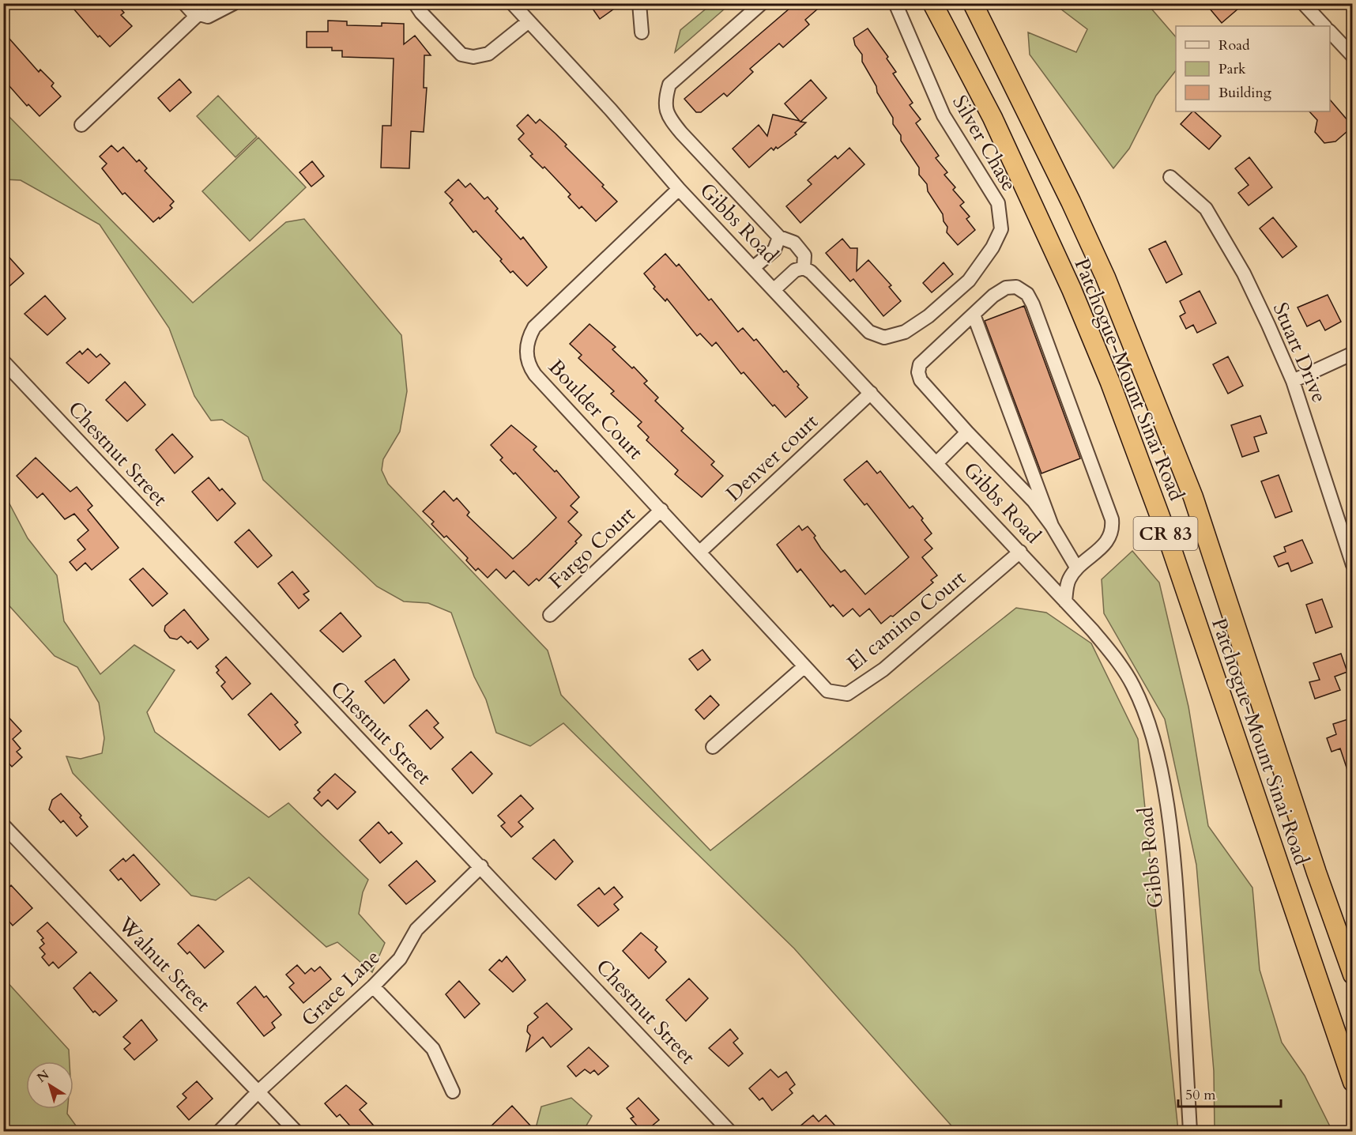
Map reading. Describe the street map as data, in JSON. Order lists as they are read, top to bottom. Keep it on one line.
{"streets":{"highway":["Patchogue-Mount Sinai Road","CR 83"],"street":["Silver Chase","Gibbs Road","Stuart Drive","Boulder Court","Chestnut Street","Denver court","Fargo Court","El camino Court","Walnut Street","Grace Lane"]},"crossings":[["Gibbs Road","Boulder Court"],["Gibbs Road","Denver court"],["Gibbs Road","El camino Court"],["Boulder Court","Denver court"],["Boulder Court","Fargo Court"],["Boulder Court","El camino Court"],["Chestnut Street","Grace Lane"],["Denver court","El camino Court"],["Walnut Street","Grace Lane"]],"legend":["Road","Park","Building"],"scale_bar":"50 m","north":"top left"}
